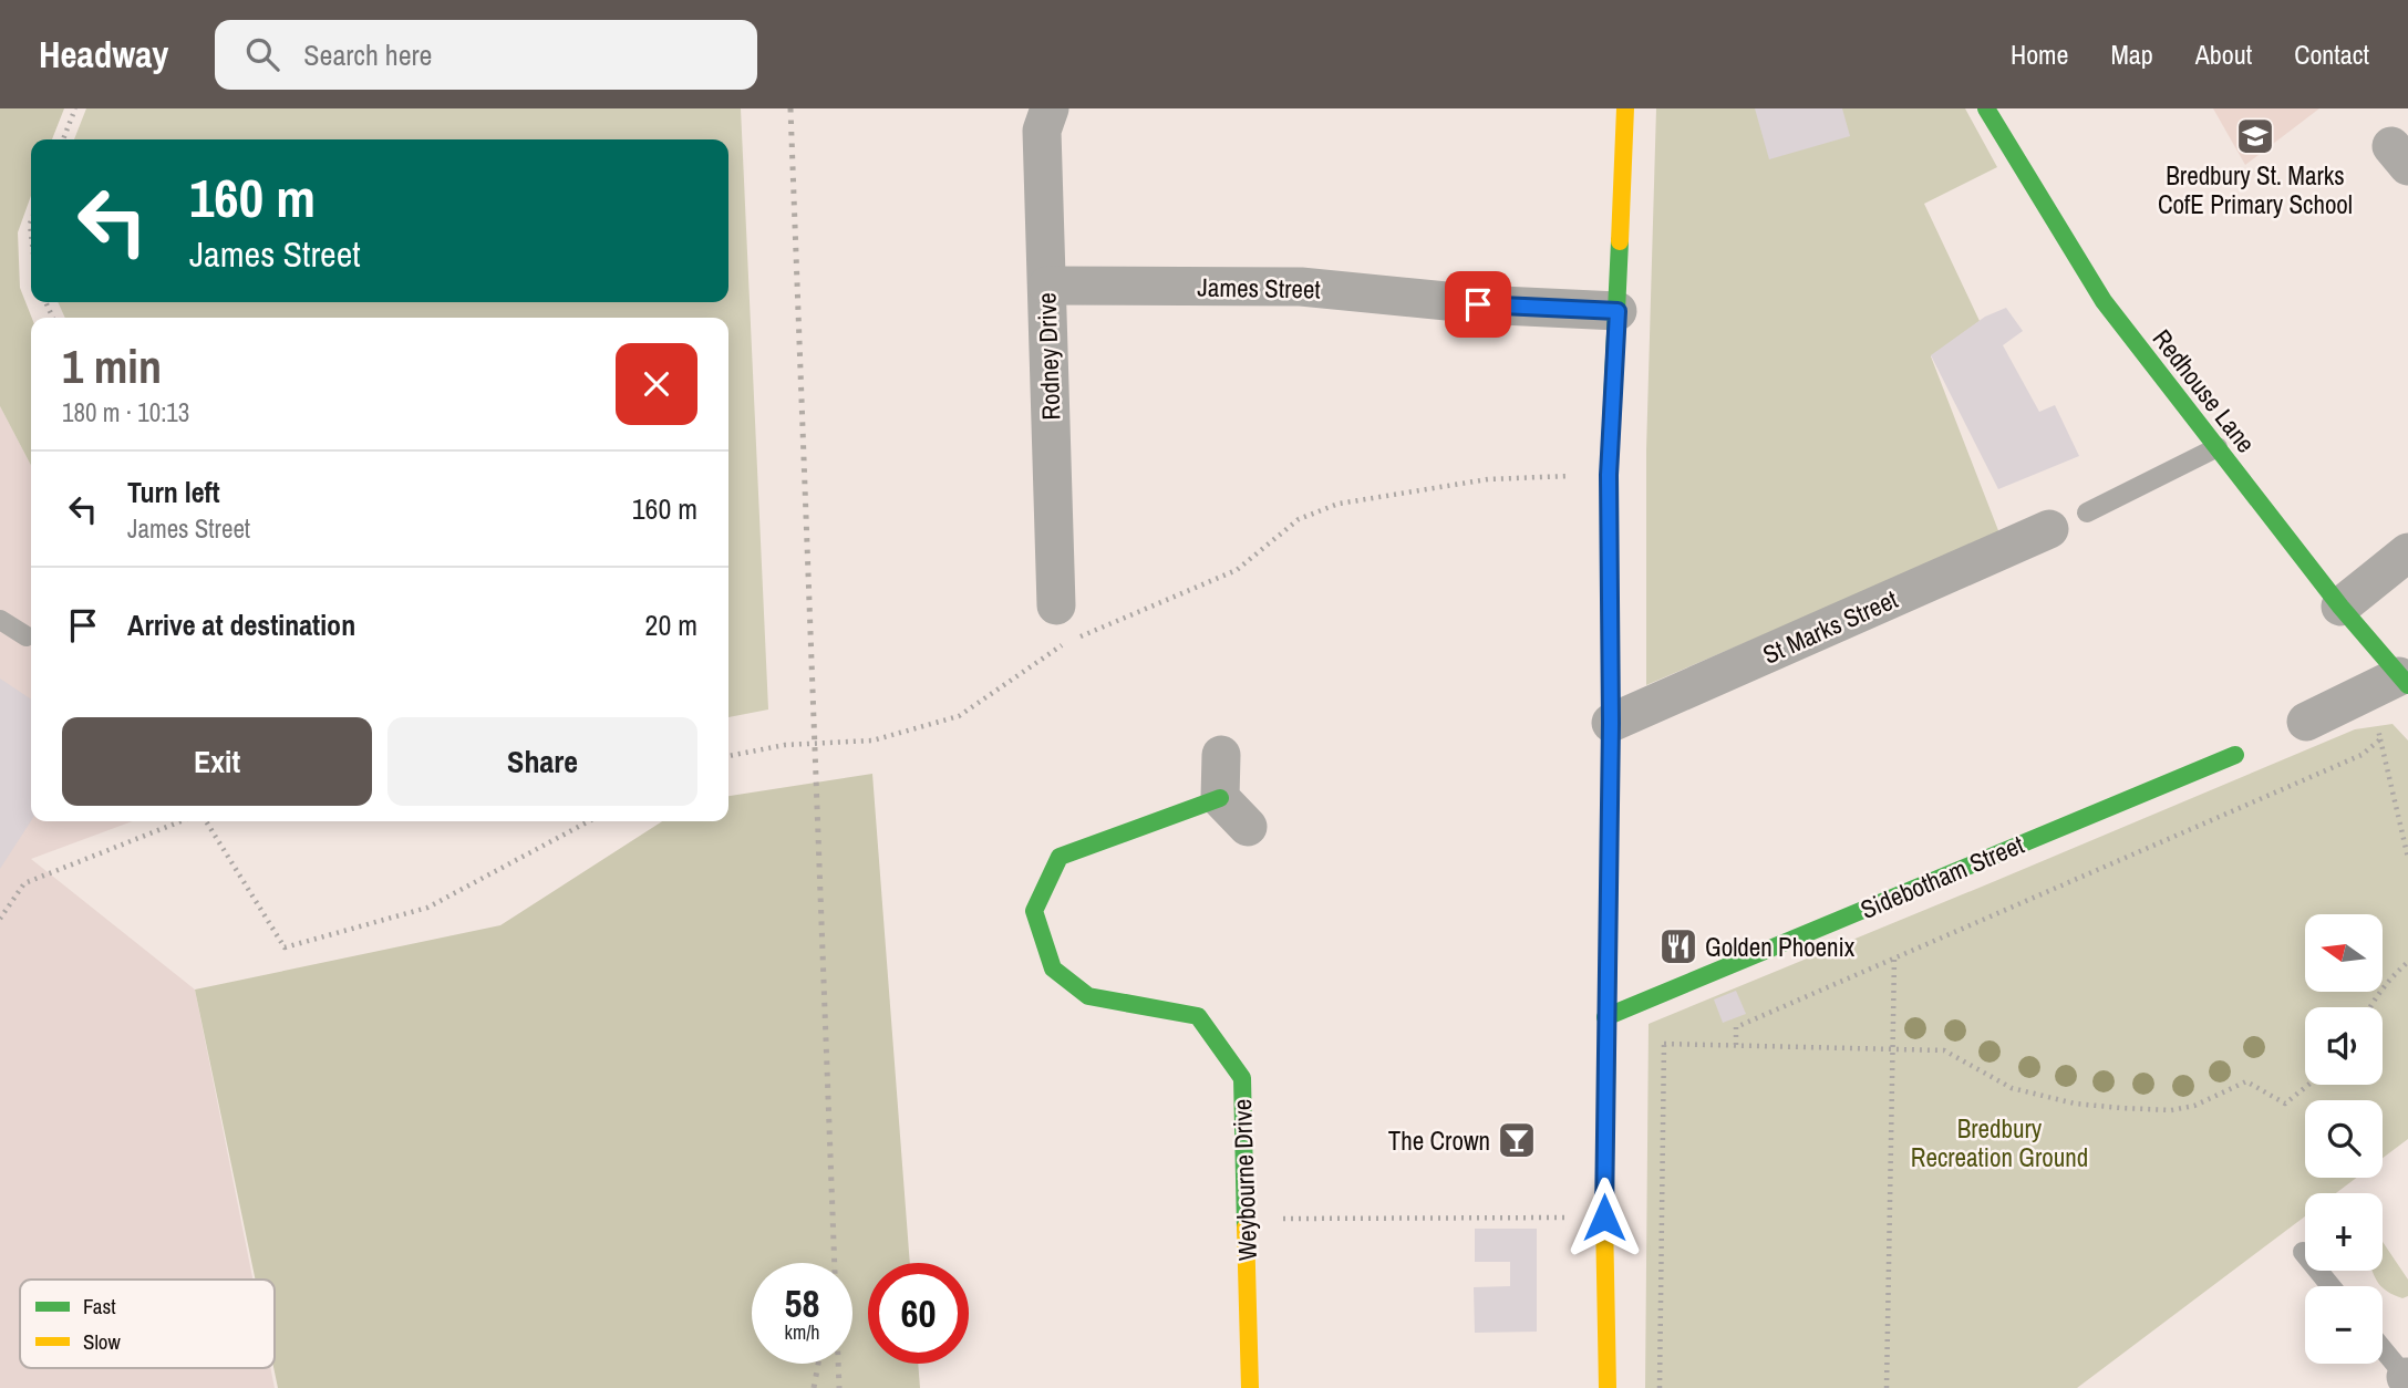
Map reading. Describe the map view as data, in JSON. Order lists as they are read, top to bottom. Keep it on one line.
{"streets":{"street":["James Street","Rodney Drive","Redhouse Lane","St Marks Street","Sidebotham Street","Weybourne Drive"]},"crossings":[["James Street","Rodney Drive"]],"parks":["Bredbury Recreation Ground"],"places":{"school or university":["Bredbury St. Marks CofE Primary School"],"restaurant":["Golden Phoenix"],"bar":["The Crown"]},"legend":["Fast","Slow"],"north":"left","page":{"header":"Headway","search":"Search here","nav":["Home","Map","About","Contact"],"turn":["160 m","James Street"],"heading":["1 min","180 m · 10:13"],"list":[{"name":"Turn left","note":"James Street","value":"160 m"},{"name":"Arrive at destination","value":"20 m"}],"buttons":["Exit","Share"],"map_buttons":["+","−"],"speed":"58 km/h","limit":"60"}}
